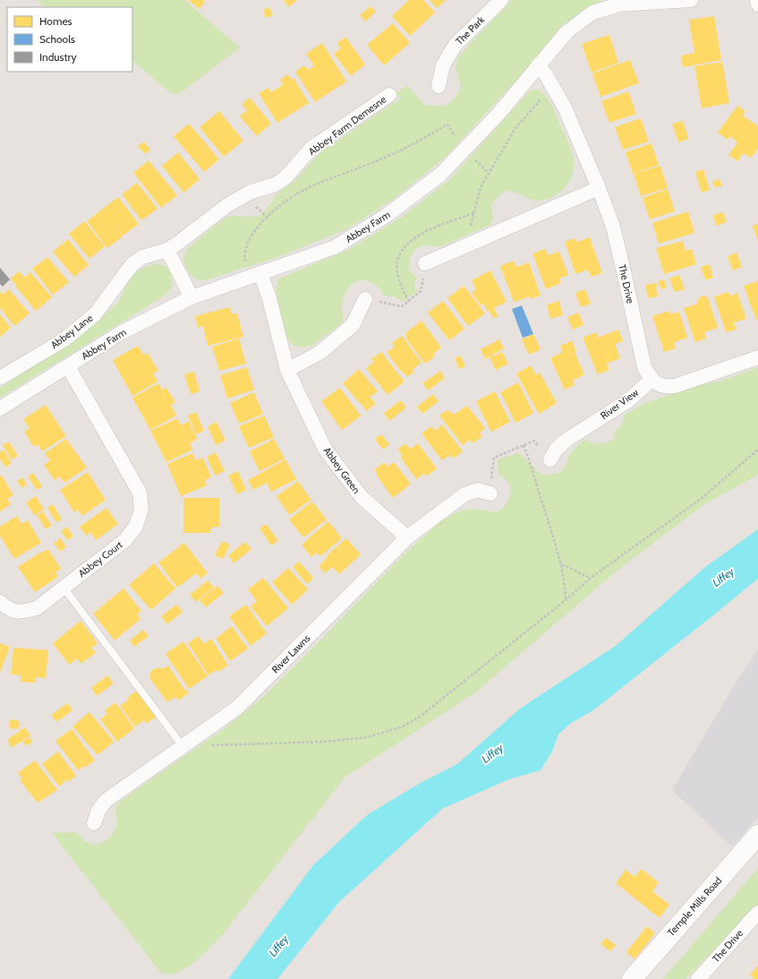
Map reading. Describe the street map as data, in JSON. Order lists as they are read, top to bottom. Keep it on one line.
{"streets":{"street":["The Park","Abbey Farm Demesne","Abbey Farm","The Drive","Abbey Lane","River View","Abbey Green","Abbey Court","River Lawns","Temple Mills Road"]},"crossings":[["Abbey Farm Demesne","Abbey Lane"],["Abbey Farm","The Drive"],["Abbey Farm","Abbey Green"],["Abbey Farm","Abbey Court"],["The Drive","River View"],["Abbey Green","River Lawns"]],"water":["Liffey"],"legend":["Homes","Schools","Industry"]}
